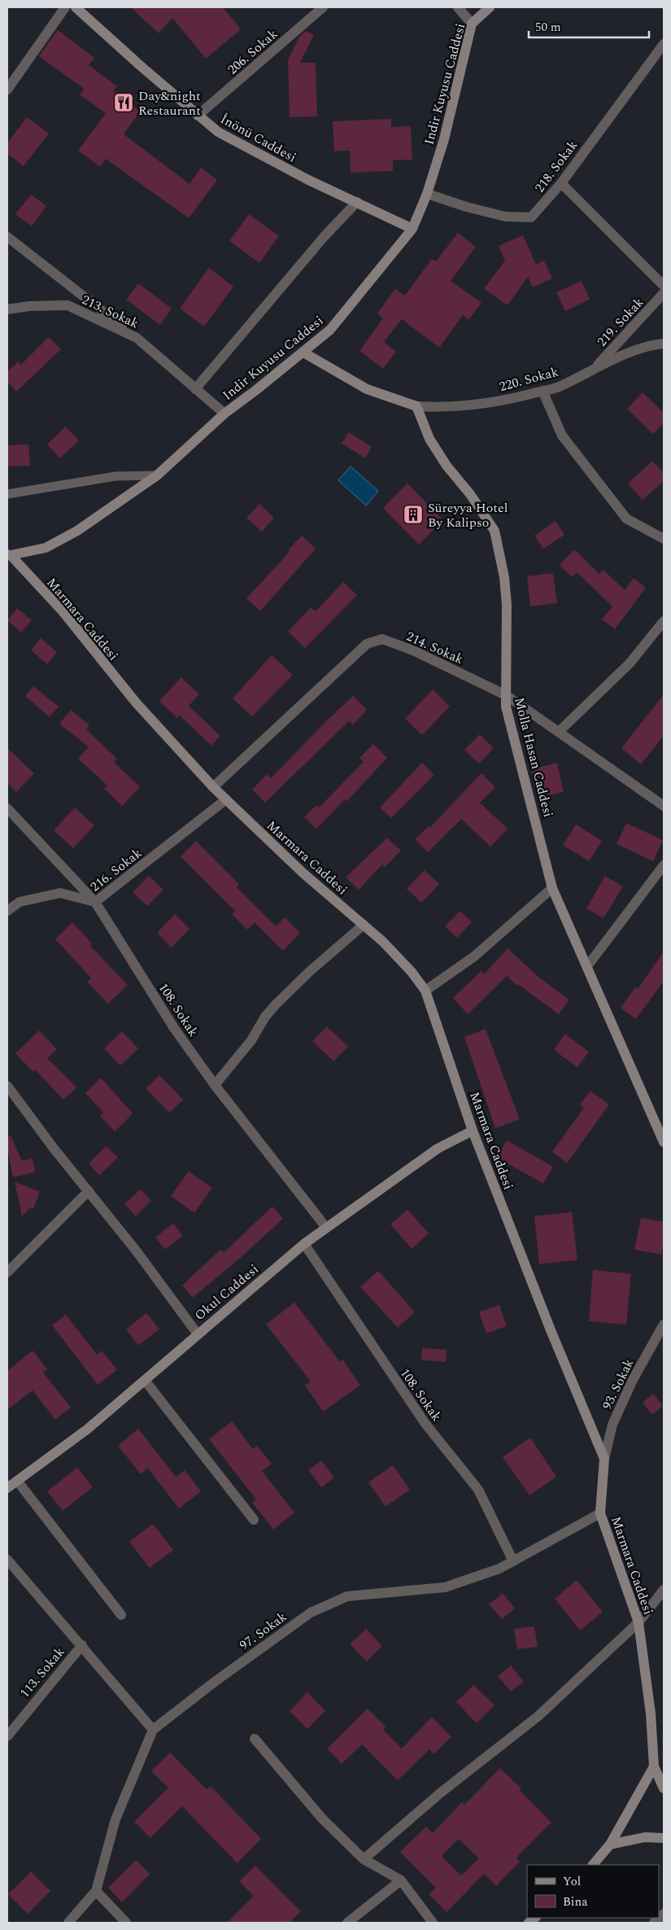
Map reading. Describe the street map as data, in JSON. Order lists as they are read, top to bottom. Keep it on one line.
{"streets":{"street":["206. Sokak","Indir Kuyusu Caddesi","İnönü Caddesi","218. Sokak","213. Sokak","219. Sokak","220. Sokak","Marmara Caddesi","214. Sokak","Molla Hasan Caddesi","216. Sokak","108. Sokak","Okul Caddesi","93. Sokak","97. Sokak","113. Sokak"]},"crossings":[["206. Sokak","İnönü Caddesi"],["Indir Kuyusu Caddesi","İnönü Caddesi"],["Indir Kuyusu Caddesi","218. Sokak"],["Indir Kuyusu Caddesi","213. Sokak"],["Indir Kuyusu Caddesi","Marmara Caddesi"],["219. Sokak","220. Sokak"],["220. Sokak","Molla Hasan Caddesi"],["Marmara Caddesi","214. Sokak"],["Marmara Caddesi","216. Sokak"],["Marmara Caddesi","Okul Caddesi"],["Marmara Caddesi","93. Sokak"],["Marmara Caddesi","97. Sokak"],["214. Sokak","Molla Hasan Caddesi"],["216. Sokak","108. Sokak"],["108. Sokak","Okul Caddesi"],["108. Sokak","97. Sokak"]],"places":{"restaurant":["Day&night Restaurant"],"building":["Süreyya Hotel By Kalipso"]},"legend":["Yol","Bina"],"scale_bar":"50 m"}
